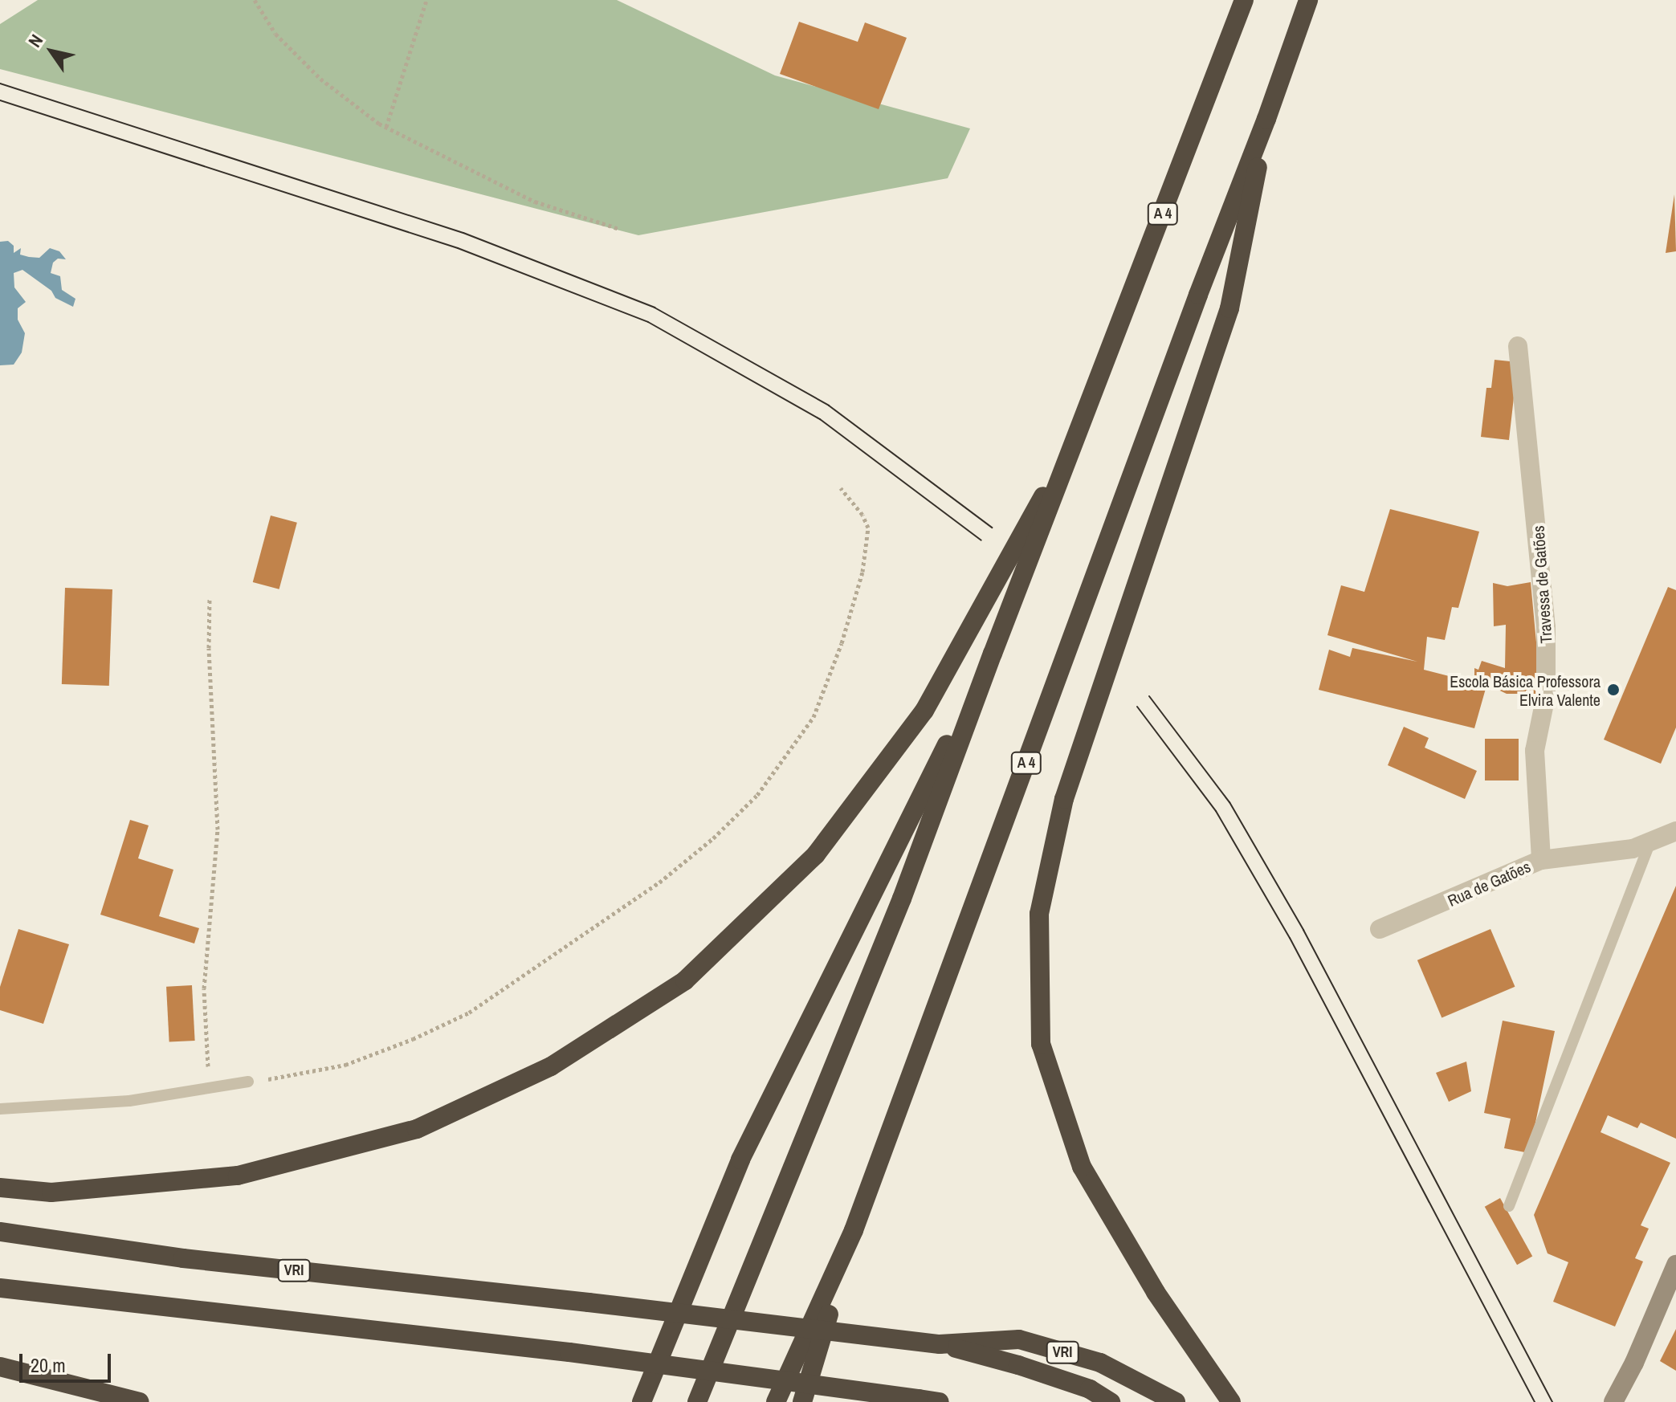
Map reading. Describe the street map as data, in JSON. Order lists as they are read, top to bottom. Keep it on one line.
{"streets":{"highway":["A 4","VRI"],"street":["Travessa de Gatões","Rua de Gatões"]},"crossings":[["Travessa de Gatões","Rua de Gatões"]],"places":["Escola Básica Professora Elvira Valente"],"scale_bar":"20 m","north":"top left"}
